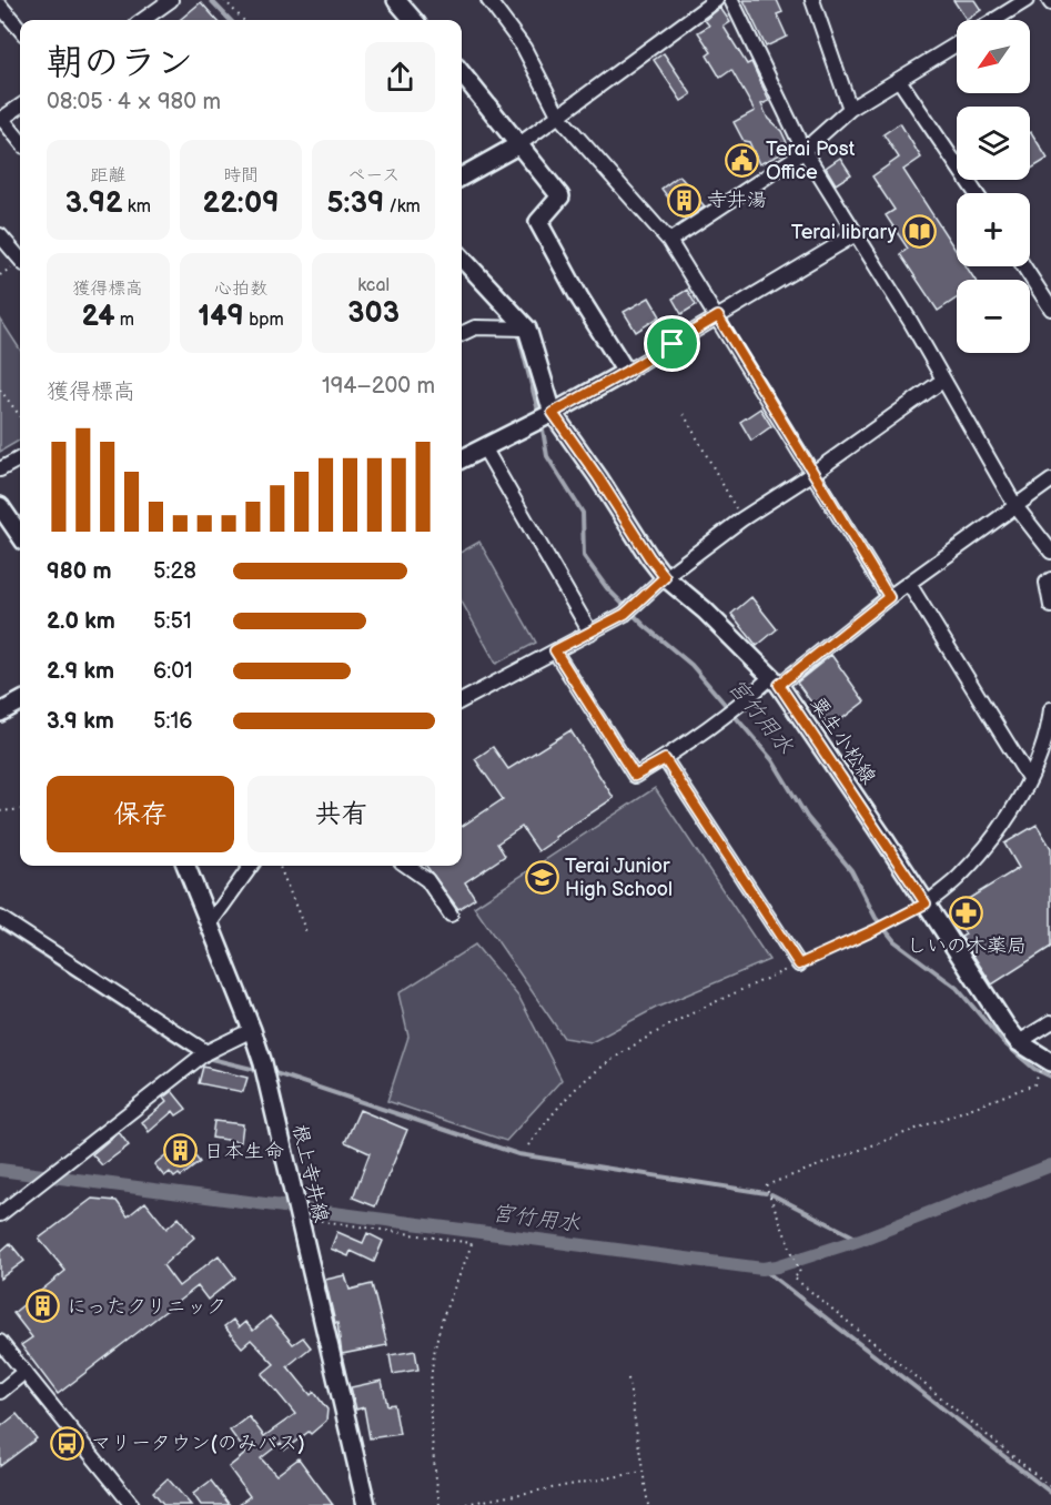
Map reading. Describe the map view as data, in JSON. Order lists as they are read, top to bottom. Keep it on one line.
{"streets":{"main road":["粟生小松線","根上寺井線"]},"water":["宮竹用水"],"places":{"public building":["Terai Post Office"],"building":["寺井湯","日本生命","にったクリニック"],"library":["Terai library"],"school or university":["Terai Junior High School"],"pharmacy":["しいの木薬局"],"bus stop":["マリータウン(のみバス)"]},"north":"bottom left","page":{"map_buttons":["+","−"],"heading":["朝のラン","08:05 · 4 × 980 m"],"stats":[["距離","3.92 km"],["時間","22:09"],["ペース","5:39 /km"],["獲得標高","24 m"],["心拍数","149 bpm"],["kcal","303"]],"chart":["獲得標高","194–200 m"],"list":[{"name":"980 m","note":"5:28"},{"name":"2.0 km","note":"5:51"},{"name":"2.9 km","note":"6:01"},{"name":"3.9 km","note":"5:16"}],"buttons":["保存","共有"]}}
